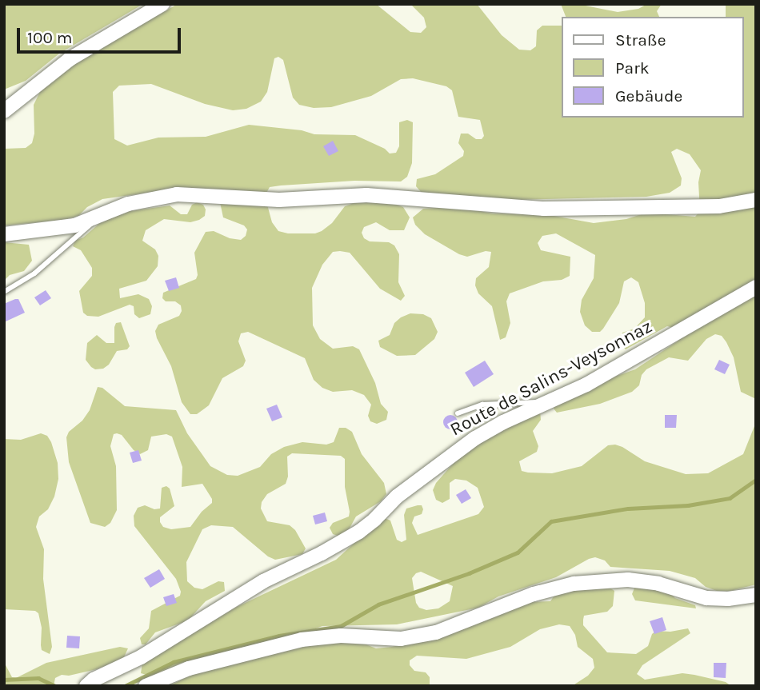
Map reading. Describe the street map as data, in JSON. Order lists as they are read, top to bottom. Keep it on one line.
{"streets":{"street":["Route de Salins-Veysonnaz"]},"legend":["Straße","Park","Gebäude"],"scale_bar":"100 m"}
